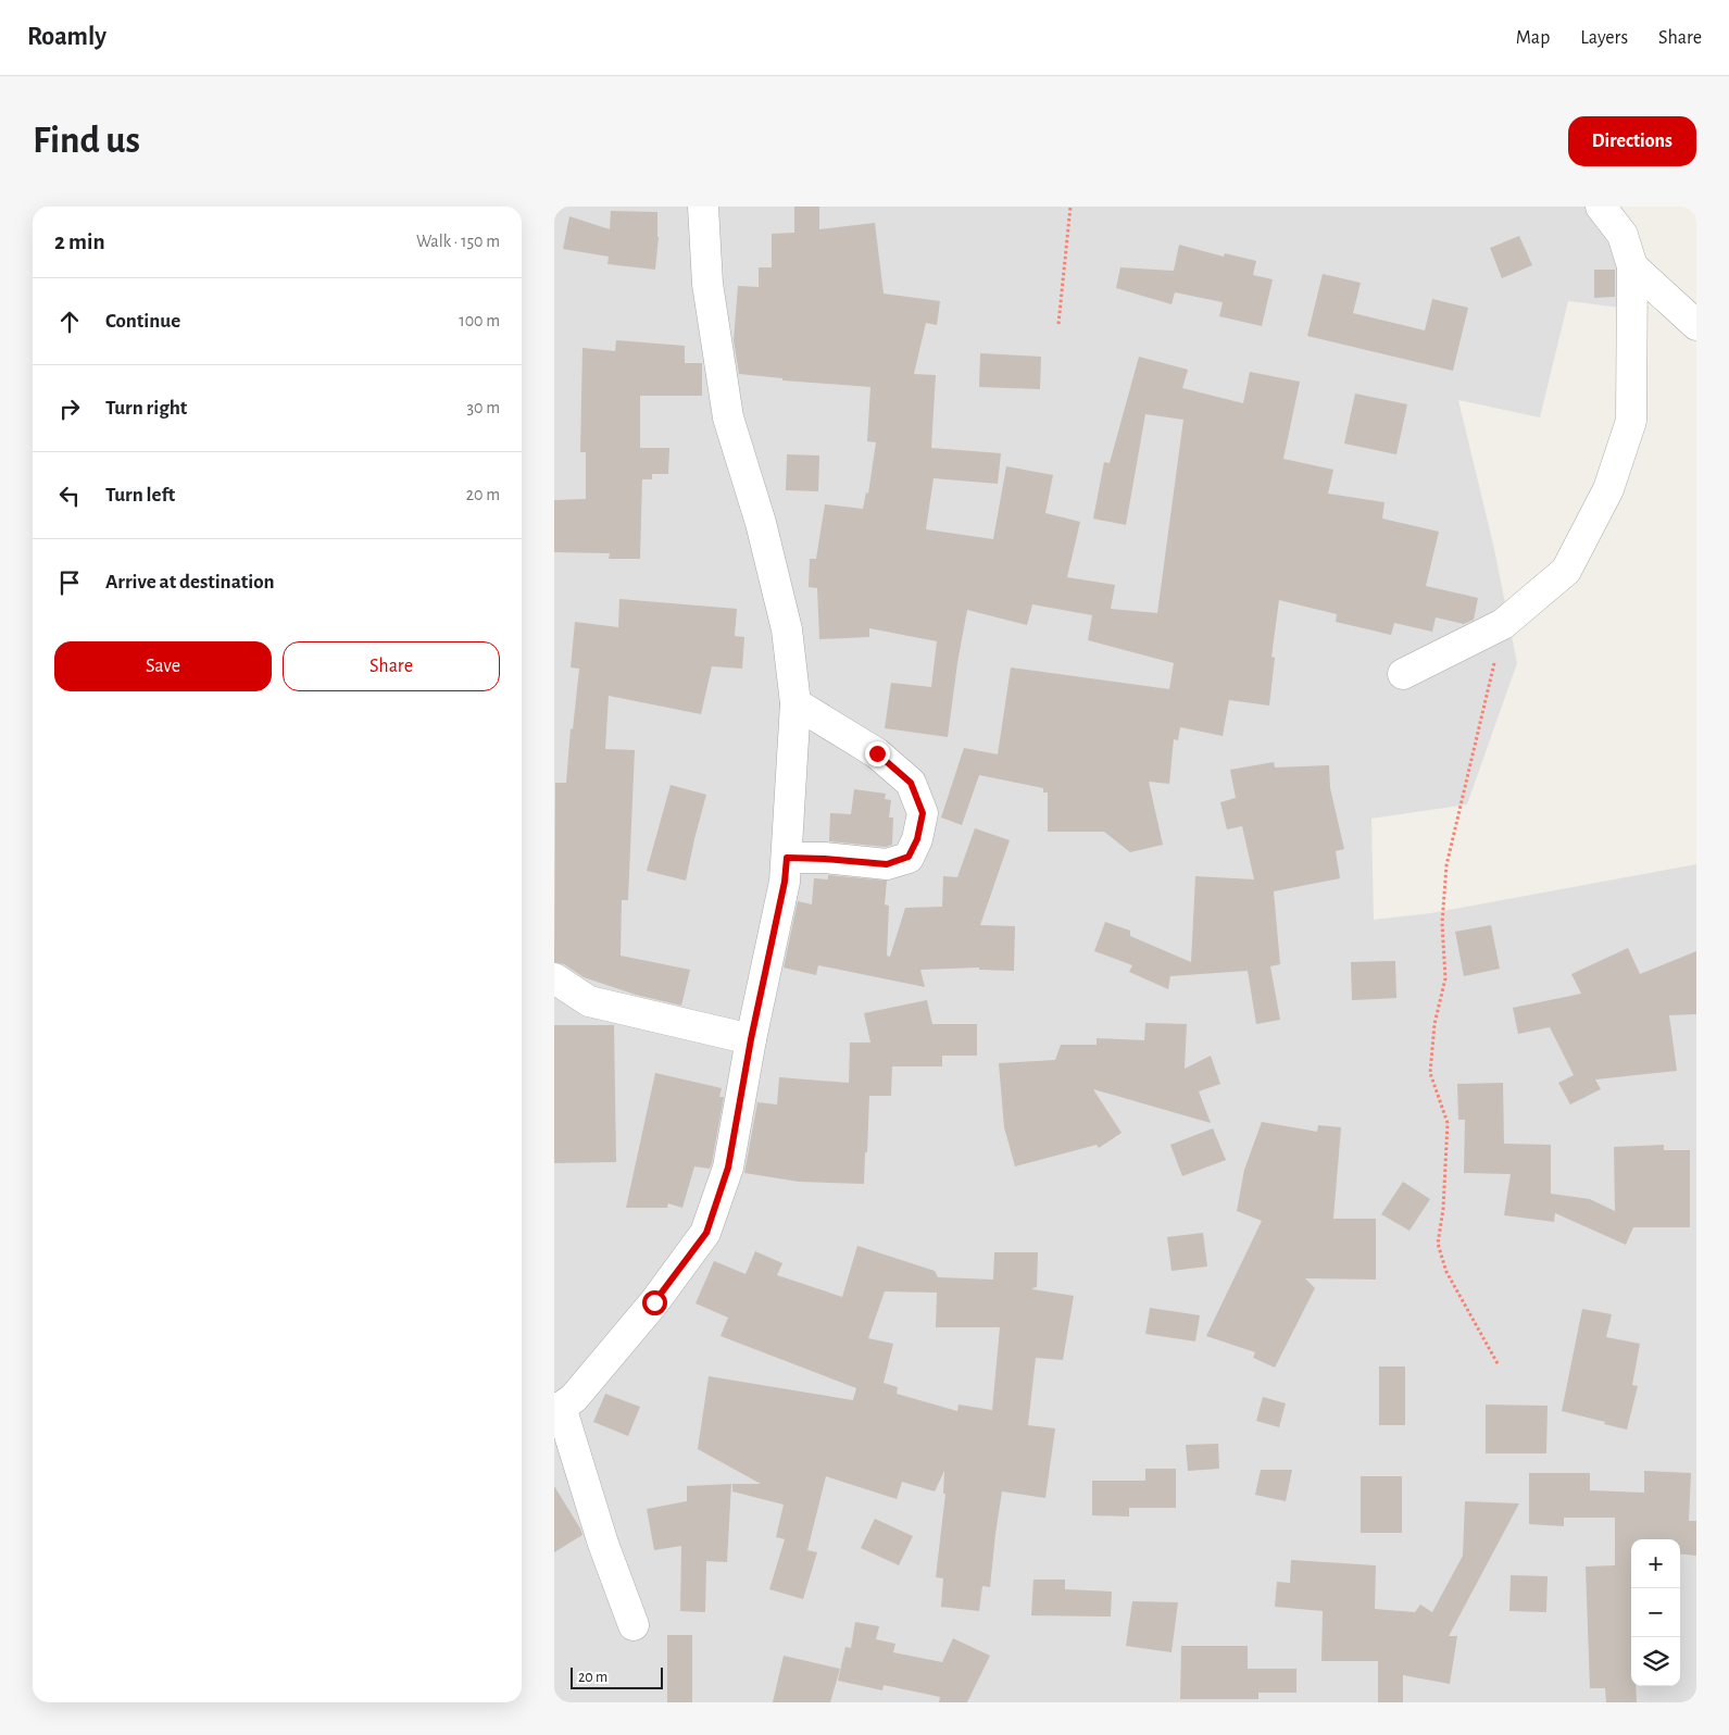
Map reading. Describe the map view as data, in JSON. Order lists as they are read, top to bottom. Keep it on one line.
{"scale_bar":"20 m","page":{"header":"Roamly","nav":["Map","Layers","Share"],"buttons":["Directions",["Save","Share"]],"title":"Find us","heading":["2 min","Walk · 150 m"],"list":[["Continue","100 m"],["Turn right","30 m"],["Turn left","20 m"],"Arrive at destination"],"map_buttons":["+","−"],"scale":"20 m"}}
